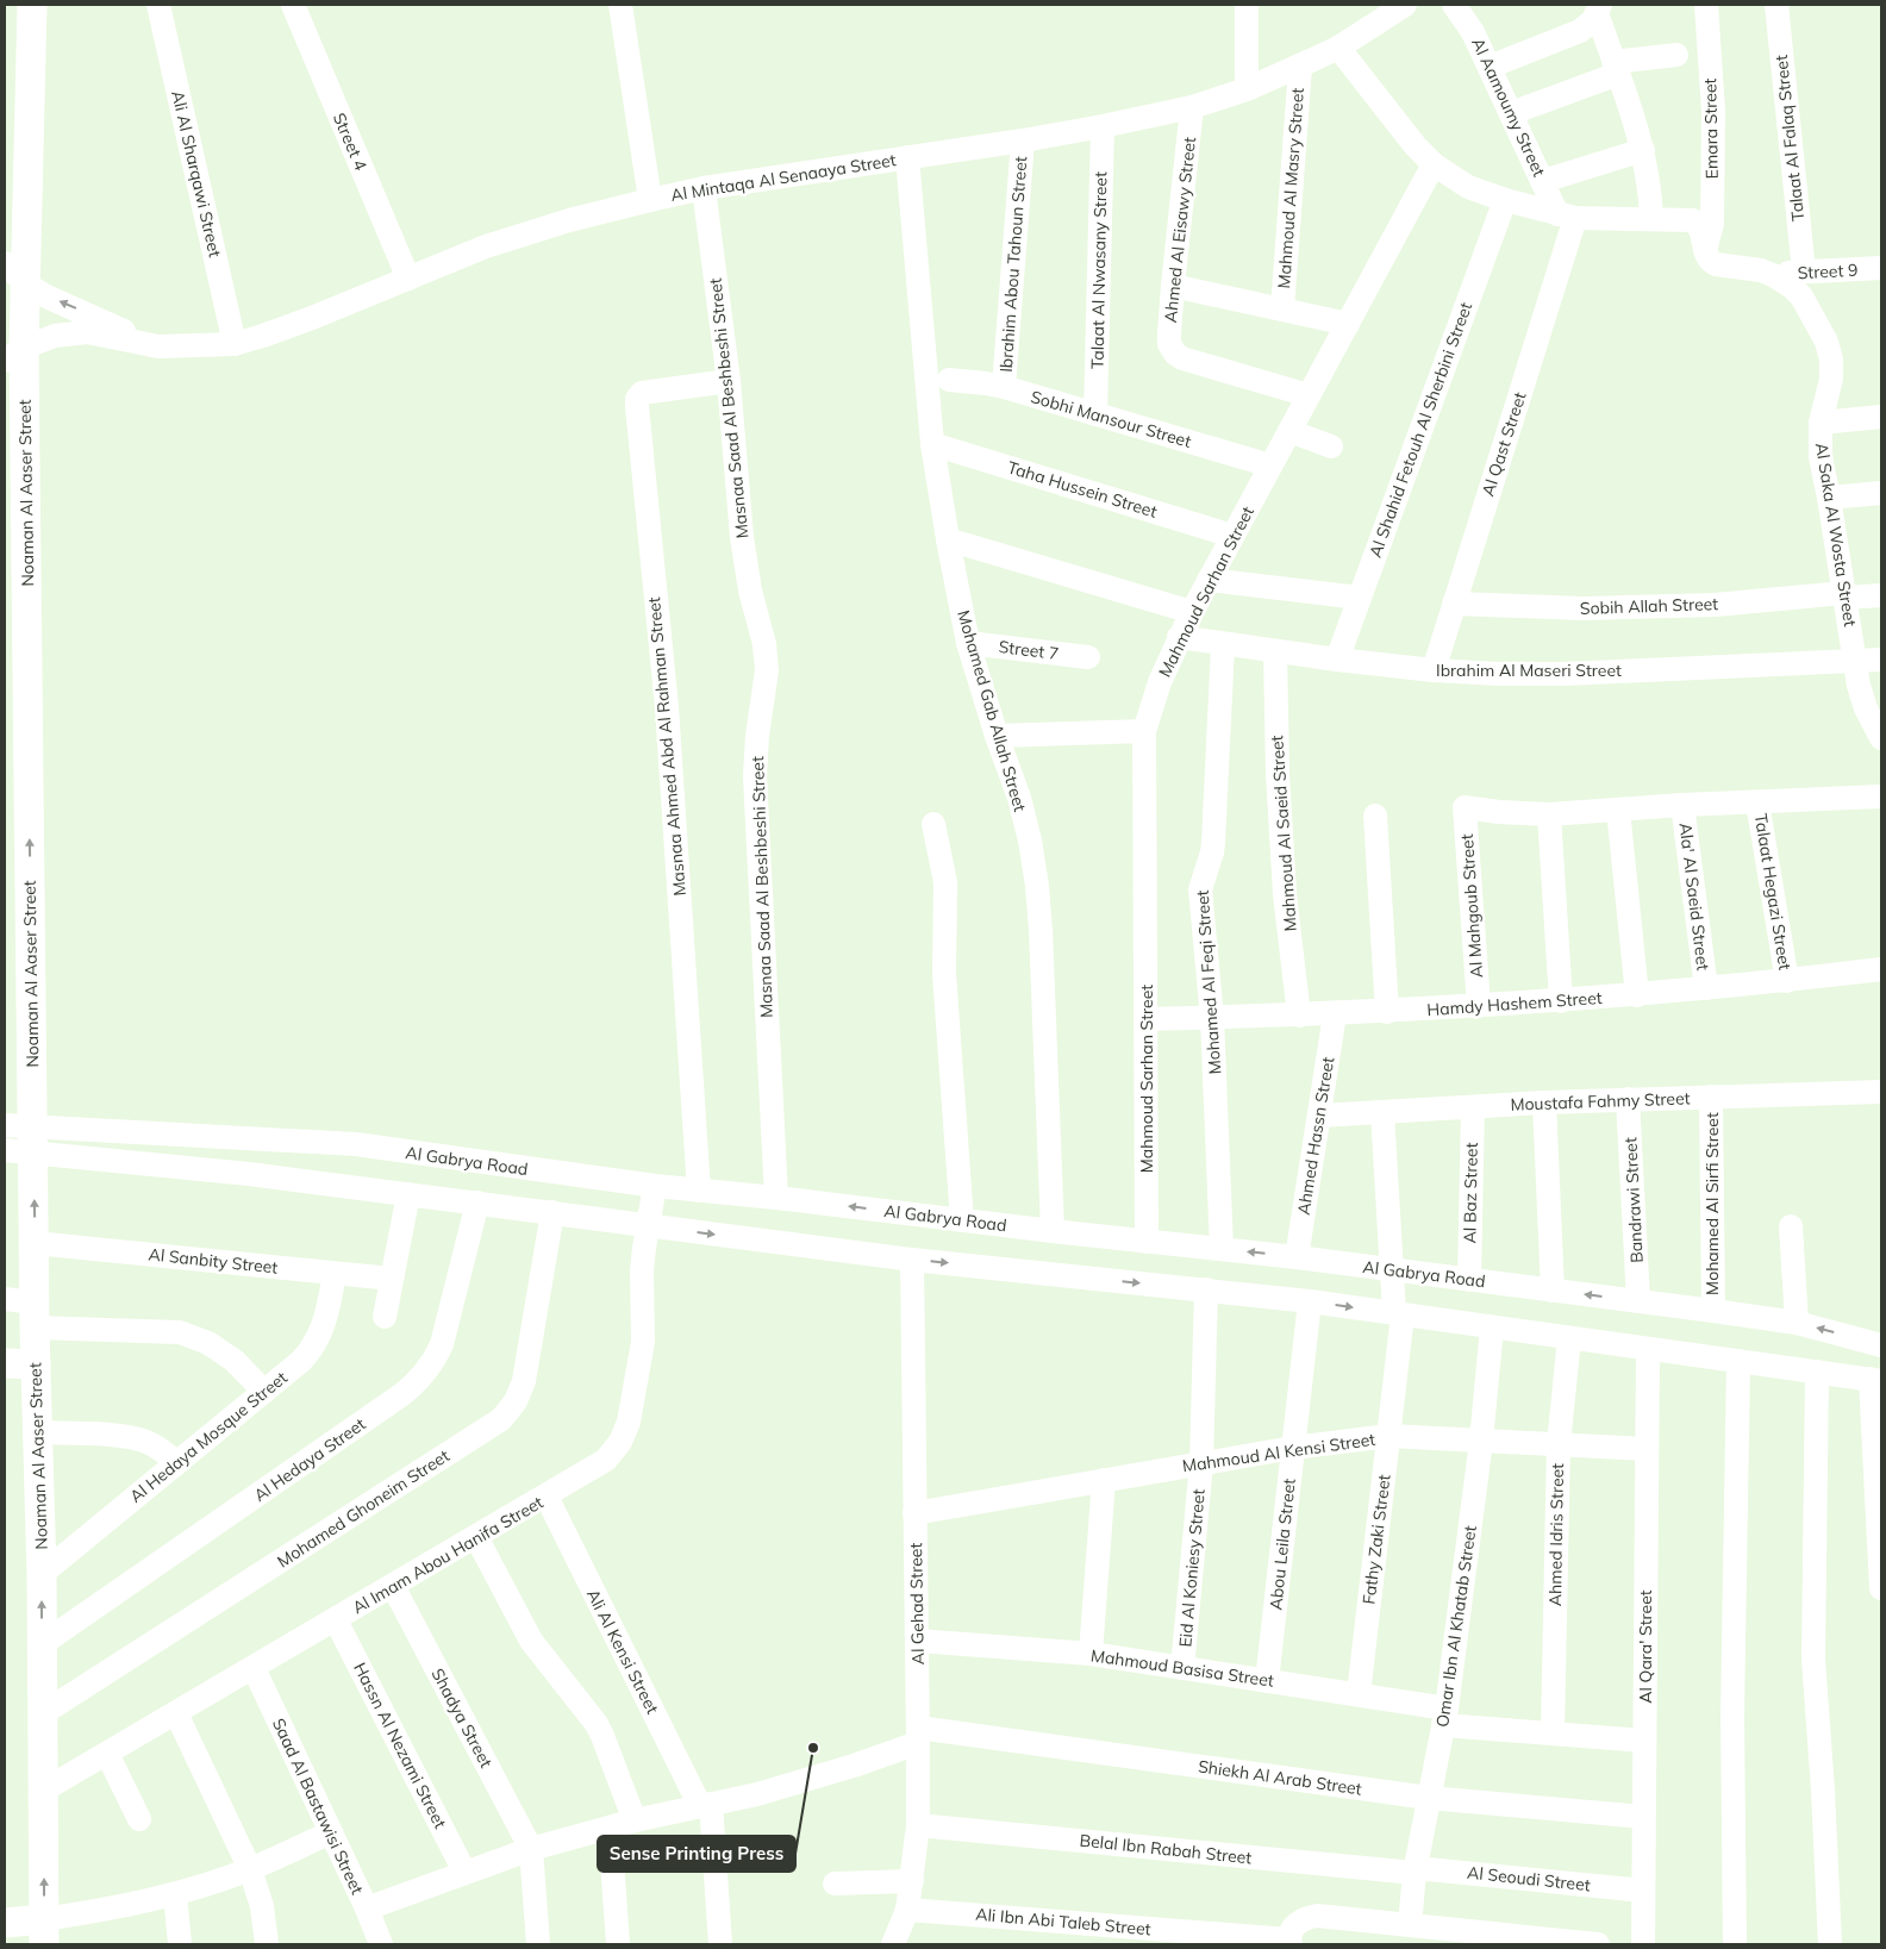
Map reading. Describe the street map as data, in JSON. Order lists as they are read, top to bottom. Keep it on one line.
{"streets":{"main road":["Noaman Al Aaser Street"],"street":["Al Aamoumy Street","Emara Street","Talaat Al Falaq Street","Street 4","Ali Al Sharqawi Street","Al Mintaqa Al Senaaya Street","Mahmoud Al Masry Street","Ahmed Al Eisawy Street","Ibrahim Abou Tahoun Street","Talaat Al Nwasany Street","Street 9","Masnaa Saad Al Beshbeshi Street","Sobhi Mansour Street","Al Shahid Fetouh Al Sherbini Street","Al Qast Street","Taha Hussein Street","Al Saka Al Wosta Street","Mahmoud Sarhan Street","Sobih Allah Street","Street 7","Ibrahim Al Maseri Street","Mohamed Gab Allah Street","Masnaa Ahmed Abd Al Rahman Street","Mahmoud Al Saeid Street","Talaat Hegazi Street","Ala' Al Saeid Street","Al Mahgoub Street","Mohamed Al Feqi Street","Hamdy Hashem Street","Moustafa Fahmy Street","Ahmed Hassn Street","Al Gabrya Road","Al Baz Street","Bandrawi Street","Mohamed Al Sirfi Street","Al Sanbity Street","Al Hedaya Mosque Street","Mahmoud Al Kensi Street","Al Hedaya Street","Mohamed Ghoneim Street","Ahmed Idris Street","Fathy Zaki Street","Abou Leila Street","Al Imam Abou Hanifa Street","Eid Al Koniesy Street","Al Gehad Street","Omar Ibn Al Khatab Street","Al Qara' Street","Ali Al Kensi Street","Mahmoud Basisa Street","Shadya Street","Hassn Al Nezami Street","Shiekh Al Arab Street","Saad Al Bastawisi Street","Belal Ibn Rabah Street","Al Seoudi Street","Ali Ibn Abi Taleb Street"]},"crossings":[["Al Aamoumy Street","Al Qast Street"],["Emara Street","Al Saka Al Wosta Street"],["Talaat Al Falaq Street","Street 9"],["Street 4","Al Mintaqa Al Senaaya Street"],["Ali Al Sharqawi Street","Al Mintaqa Al Senaaya Street"],["Al Mintaqa Al Senaaya Street","Mahmoud Al Masry Street"],["Al Mintaqa Al Senaaya Street","Ahmed Al Eisawy Street"],["Al Mintaqa Al Senaaya Street","Ibrahim Abou Tahoun Street"],["Al Mintaqa Al Senaaya Street","Talaat Al Nwasany Street"],["Al Mintaqa Al Senaaya Street","Masnaa Saad Al Beshbeshi Street"],["Al Mintaqa Al Senaaya Street","Noaman Al Aaser Street"],["Al Mintaqa Al Senaaya Street","Mohamed Gab Allah Street"],["Ahmed Al Eisawy Street","Mahmoud Sarhan Street"],["Ibrahim Abou Tahoun Street","Sobhi Mansour Street"],["Talaat Al Nwasany Street","Sobhi Mansour Street"],["Street 9","Al Saka Al Wosta Street"],["Masnaa Saad Al Beshbeshi Street","Masnaa Ahmed Abd Al Rahman Street"],["Masnaa Saad Al Beshbeshi Street","Al Gabrya Road"],["Sobhi Mansour Street","Mahmoud Sarhan Street"],["Al Shahid Fetouh Al Sherbini Street","Ibrahim Al Maseri Street"],["Al Qast Street","Sobih Allah Street"],["Al Qast Street","Ibrahim Al Maseri Street"],["Taha Hussein Street","Mahmoud Sarhan Street"],["Taha Hussein Street","Mohamed Gab Allah Street"],["Noaman Al Aaser Street","Al Gabrya Road"],["Noaman Al Aaser Street","Al Sanbity Street"],["Noaman Al Aaser Street","Al Hedaya Mosque Street"],["Noaman Al Aaser Street","Al Hedaya Street"],["Noaman Al Aaser Street","Mohamed Ghoneim Street"],["Noaman Al Aaser Street","Al Imam Abou Hanifa Street"],["Al Saka Al Wosta Street","Sobih Allah Street"],["Al Saka Al Wosta Street","Ibrahim Al Maseri Street"],["Mahmoud Sarhan Street","Ibrahim Al Maseri Street"],["Mahmoud Sarhan Street","Hamdy Hashem Street"],["Mahmoud Sarhan Street","Al Gabrya Road"],["Street 7","Mohamed Gab Allah Street"],["Ibrahim Al Maseri Street","Mahmoud Al Saeid Street"],["Ibrahim Al Maseri Street","Mohamed Al Feqi Street"],["Mohamed Gab Allah Street","Al Gabrya Road"],["Masnaa Ahmed Abd Al Rahman Street","Al Gabrya Road"],["Mahmoud Al Saeid Street","Hamdy Hashem Street"],["Talaat Hegazi Street","Hamdy Hashem Street"],["Ala' Al Saeid Street","Hamdy Hashem Street"],["Al Mahgoub Street","Hamdy Hashem Street"],["Mohamed Al Feqi Street","Hamdy Hashem Street"],["Mohamed Al Feqi Street","Al Gabrya Road"],["Hamdy Hashem Street","Ahmed Hassn Street"],["Moustafa Fahmy Street","Ahmed Hassn Street"],["Moustafa Fahmy Street","Al Baz Street"],["Moustafa Fahmy Street","Bandrawi Street"],["Moustafa Fahmy Street","Mohamed Al Sirfi Street"],["Moustafa Fahmy Street","Fathy Zaki Street"],["Ahmed Hassn Street","Al Gabrya Road"],["Al Gabrya Road","Al Baz Street"],["Al Gabrya Road","Bandrawi Street"],["Al Gabrya Road","Mohamed Al Sirfi Street"],["Al Gabrya Road","Al Hedaya Street"],["Al Gabrya Road","Mohamed Ghoneim Street"],["Al Gabrya Road","Ahmed Idris Street"],["Al Gabrya Road","Fathy Zaki Street"],["Al Gabrya Road","Abou Leila Street"],["Al Gabrya Road","Al Imam Abou Hanifa Street"],["Al Gabrya Road","Eid Al Koniesy Street"],["Al Gabrya Road","Al Gehad Street"],["Al Gabrya Road","Omar Ibn Al Khatab Street"],["Al Gabrya Road","Al Qara' Street"],["Al Sanbity Street","Al Hedaya Mosque Street"],["Mahmoud Al Kensi Street","Ahmed Idris Street"],["Mahmoud Al Kensi Street","Fathy Zaki Street"],["Mahmoud Al Kensi Street","Abou Leila Street"],["Mahmoud Al Kensi Street","Eid Al Koniesy Street"],["Mahmoud Al Kensi Street","Al Gehad Street"],["Mahmoud Al Kensi Street","Omar Ibn Al Khatab Street"],["Mahmoud Al Kensi Street","Al Qara' Street"],["Ahmed Idris Street","Mahmoud Basisa Street"],["Fathy Zaki Street","Mahmoud Basisa Street"],["Abou Leila Street","Mahmoud Basisa Street"],["Al Imam Abou Hanifa Street","Ali Al Kensi Street"],["Al Imam Abou Hanifa Street","Shadya Street"],["Al Imam Abou Hanifa Street","Hassn Al Nezami Street"],["Al Imam Abou Hanifa Street","Saad Al Bastawisi Street"],["Eid Al Koniesy Street","Mahmoud Basisa Street"],["Al Gehad Street","Mahmoud Basisa Street"],["Al Gehad Street","Shiekh Al Arab Street"],["Al Gehad Street","Belal Ibn Rabah Street"],["Al Gehad Street","Ali Ibn Abi Taleb Street"],["Omar Ibn Al Khatab Street","Mahmoud Basisa Street"],["Omar Ibn Al Khatab Street","Shiekh Al Arab Street"],["Omar Ibn Al Khatab Street","Belal Ibn Rabah Street"],["Omar Ibn Al Khatab Street","Al Seoudi Street"],["Al Qara' Street","Mahmoud Basisa Street"],["Al Qara' Street","Shiekh Al Arab Street"],["Al Qara' Street","Al Seoudi Street"],["Belal Ibn Rabah Street","Al Seoudi Street"]],"one_way":["Noaman Al Aaser Street"],"places":["Sense Printing Press"]}
